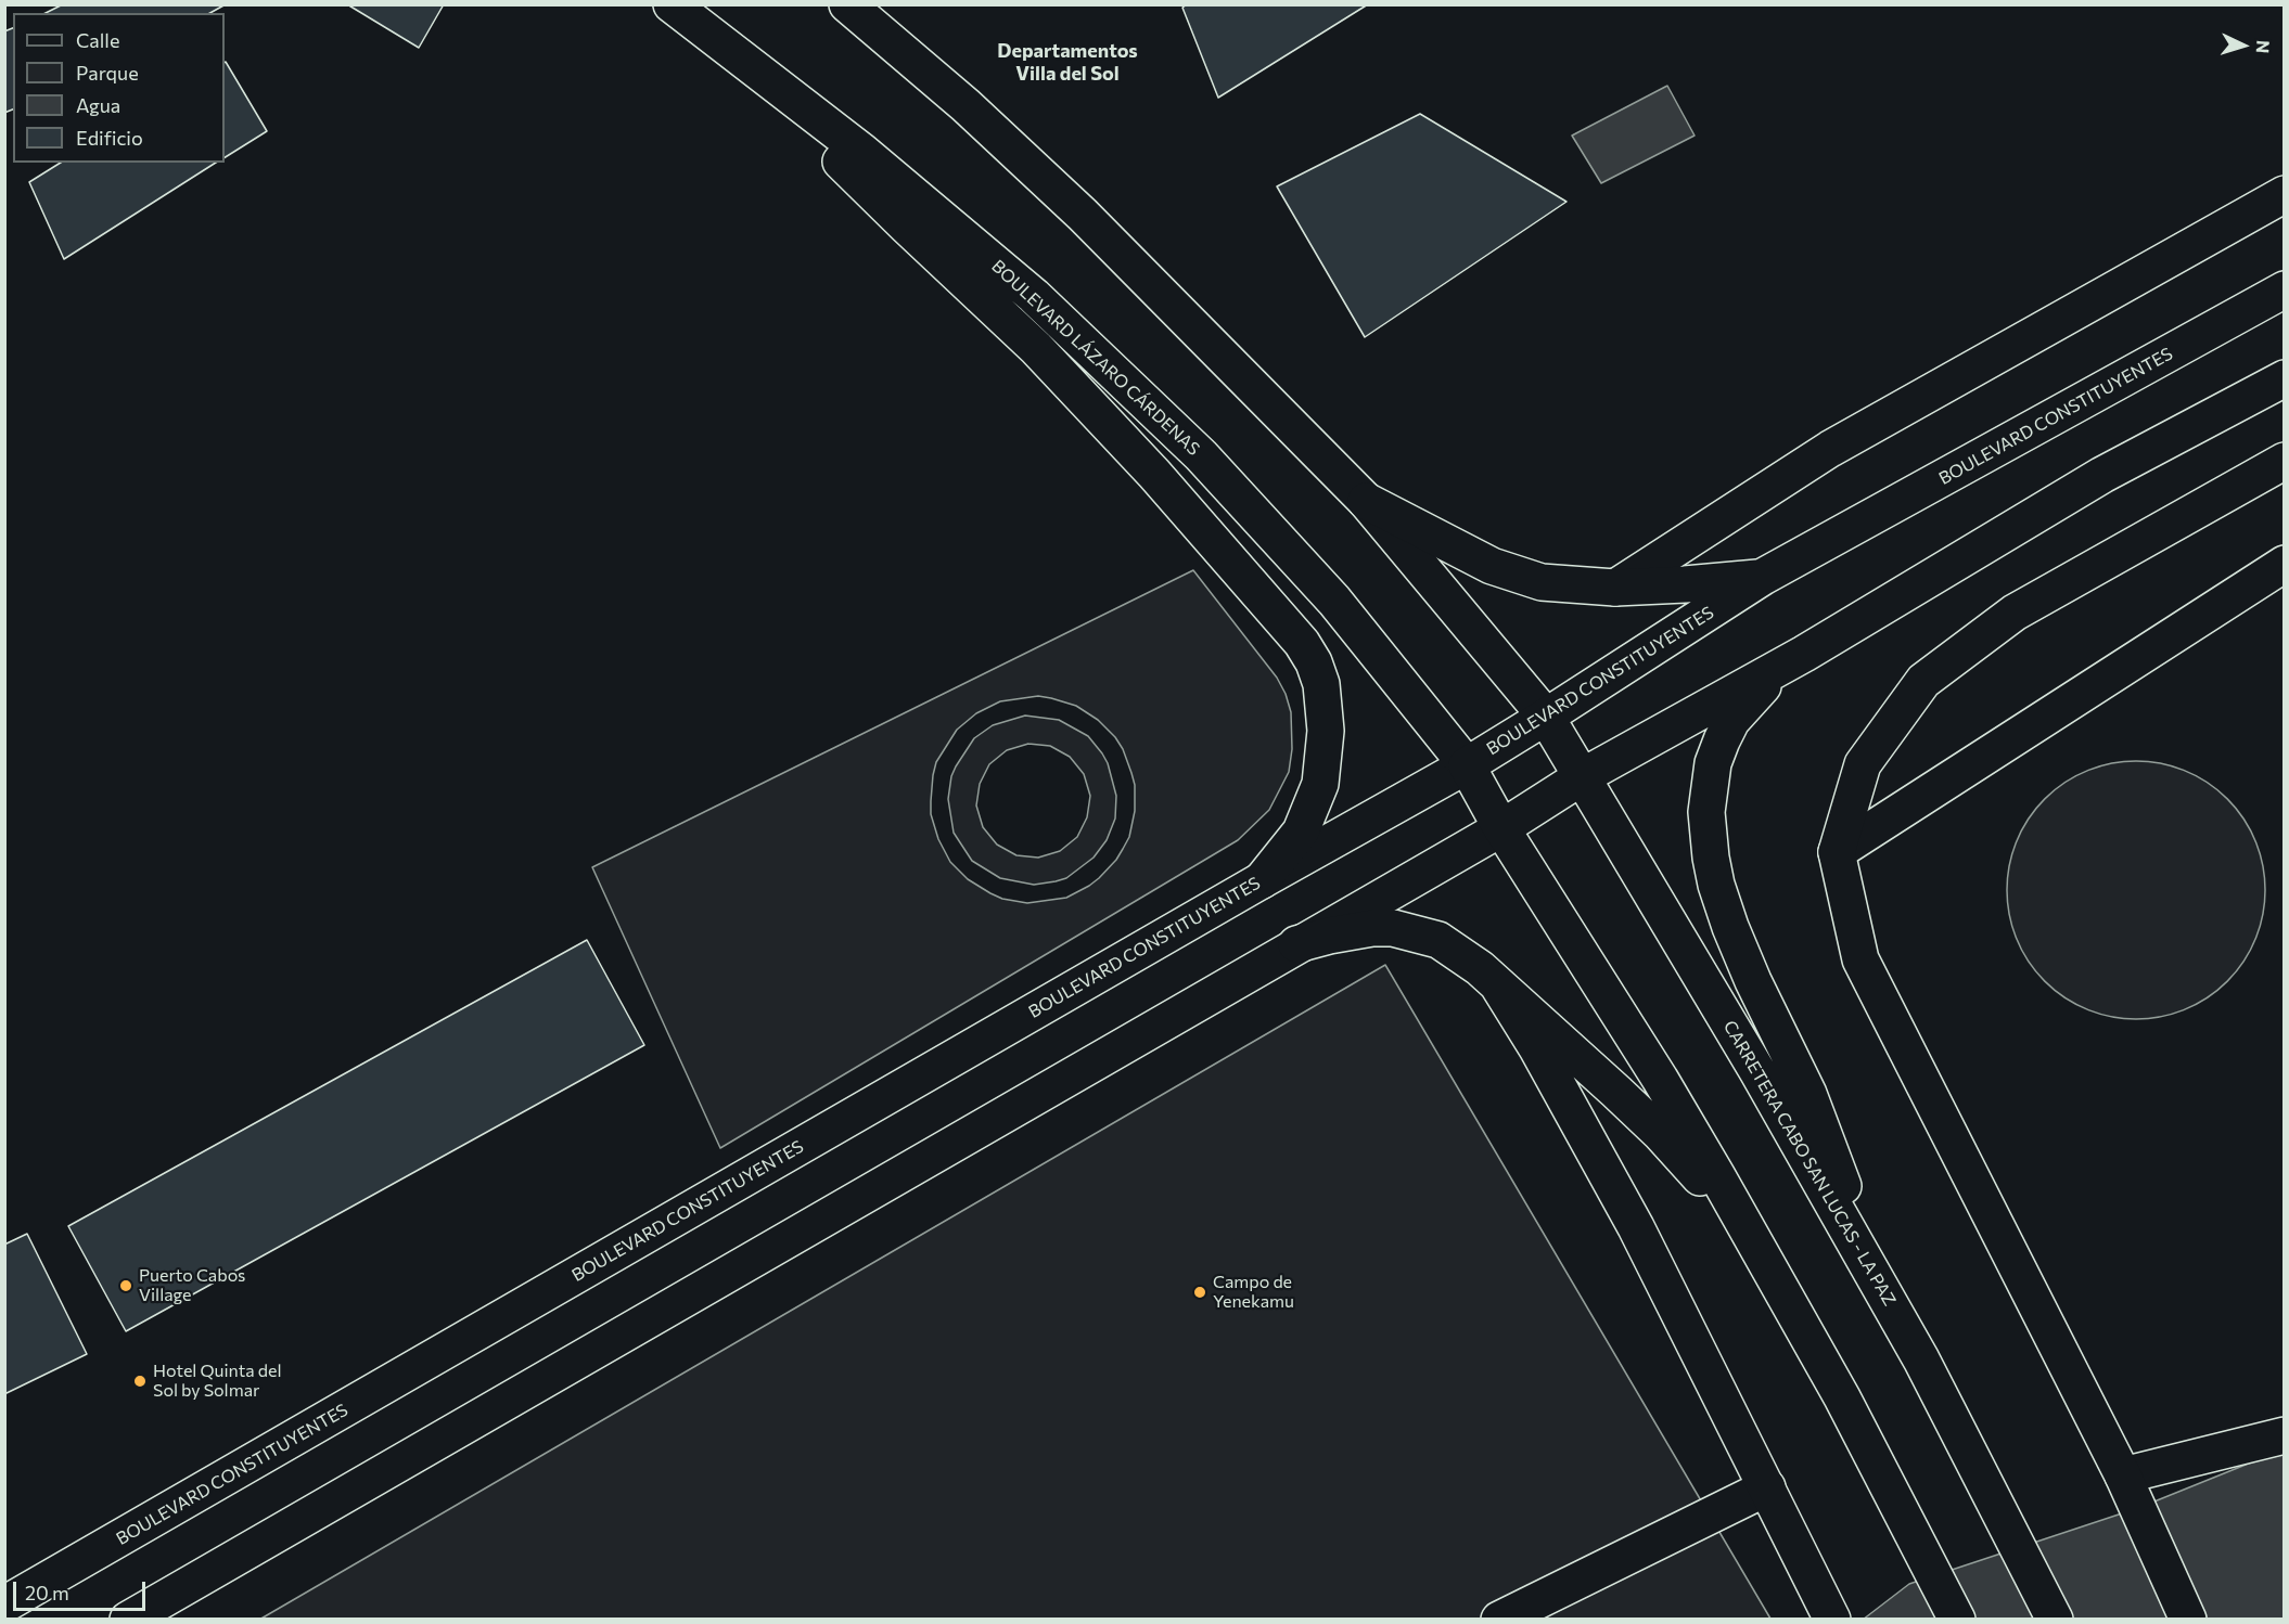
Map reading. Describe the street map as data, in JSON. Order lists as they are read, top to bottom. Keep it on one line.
{"streets":{"main road":["BOULEVARD LÁZARO CÁRDENAS","BOULEVARD CONSTITUYENTES","CARRETERA CABO SAN LUCAS - LA PAZ"]},"crossings":[["BOULEVARD LÁZARO CÁRDENAS","BOULEVARD CONSTITUYENTES"],["BOULEVARD CONSTITUYENTES","CARRETERA CABO SAN LUCAS - LA PAZ"]],"districts":["Departamentos Villa del Sol"],"places":["Puerto Cabos Village","Campo de Yenekamu","Hotel Quinta del Sol by Solmar"],"legend":["Calle","Parque","Agua","Edificio"],"scale_bar":"20 m","north":"right"}
